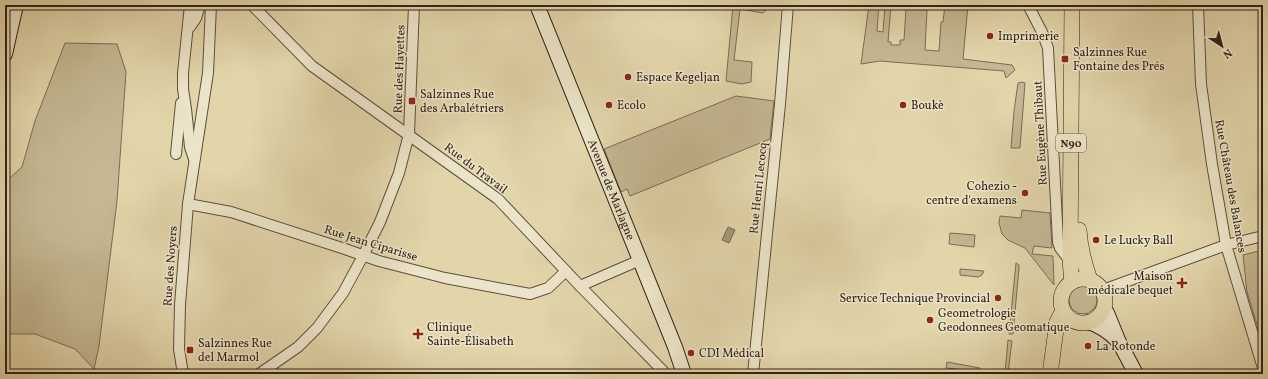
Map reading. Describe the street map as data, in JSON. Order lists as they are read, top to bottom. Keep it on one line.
{"streets":{"main road":["N90","Avenue de Marlagne"],"street":["Rue des Hayettes","Rue Eugène Thibaut","Rue du Travail","Rue Château des Balances","Rue Henri Lecocq","Rue Jean Ciparisse","Rue des Noyers"]},"crossings":[["Rue des Hayettes","Rue du Travail"],["Rue des Hayettes","Rue Jean Ciparisse"],["Rue Eugène Thibaut","N90"],["Rue du Travail","Rue Jean Ciparisse"],["Rue Jean Ciparisse","Rue des Noyers"]],"places":{"other":["Imprimerie","Espace Kegeljan","Ecolo","Boukè","Cohezio - centre d'examens","Le Lucky Ball","Service Technique Provincial","Geometrologie Geodonnees Geomatique","La Rotonde","CDI Médical"],"transit":["Salzinnes Rue Fontaine des Prés","Salzinnes Rue des Arbalétriers","Salzinnes Rue del Marmol"],"health":["Maison médicale bequet","Clinique Sainte-Élisabeth"]},"north":"bottom right"}
